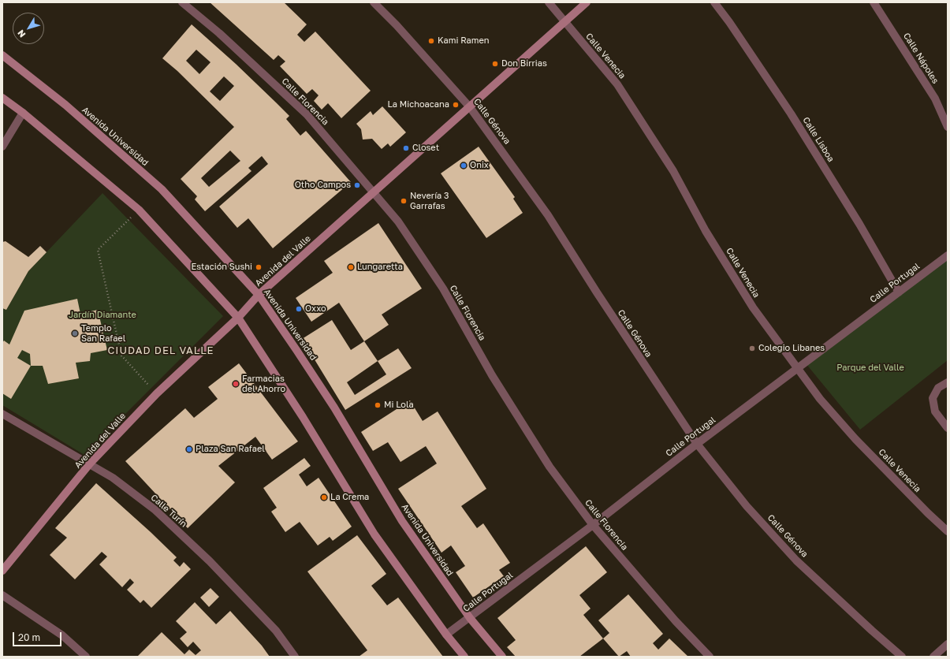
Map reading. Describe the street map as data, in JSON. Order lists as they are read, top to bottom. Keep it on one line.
{"streets":{"main road":["Avenida Universidad","Avenida del Valle"],"street":["Calle Venecia","Calle Nápoles","Calle Florencia","Calle Génova","Calle Lisboa","Calle Portugal","Calle Turín"]},"crossings":[["Calle Venecia","Avenida del Valle"],["Calle Venecia","Calle Portugal"],["Calle Florencia","Avenida del Valle"],["Calle Florencia","Calle Portugal"],["Calle Génova","Avenida del Valle"],["Calle Génova","Calle Portugal"],["Avenida Universidad","Avenida del Valle"],["Avenida Universidad","Calle Portugal"],["Calle Lisboa","Calle Portugal"],["Avenida del Valle","Calle Turín"]],"districts":["CIUDAD DEL VALLE"],"parks":["Jardín Diamante","Parque del Valle"],"places":["Kami Ramen","Don Birrias","La Michoacana","Closet","Onix","Otho Campos","Nevería 3 Garrafas","Estación Sushi","Lungaretta","Oxxo","Templo San Rafael","Colegio Libanes","Farmacias del Ahorro","Mi Lola","Plaza San Rafael","La Crema"],"scale_bar":"20 m","north":"bottom left"}
